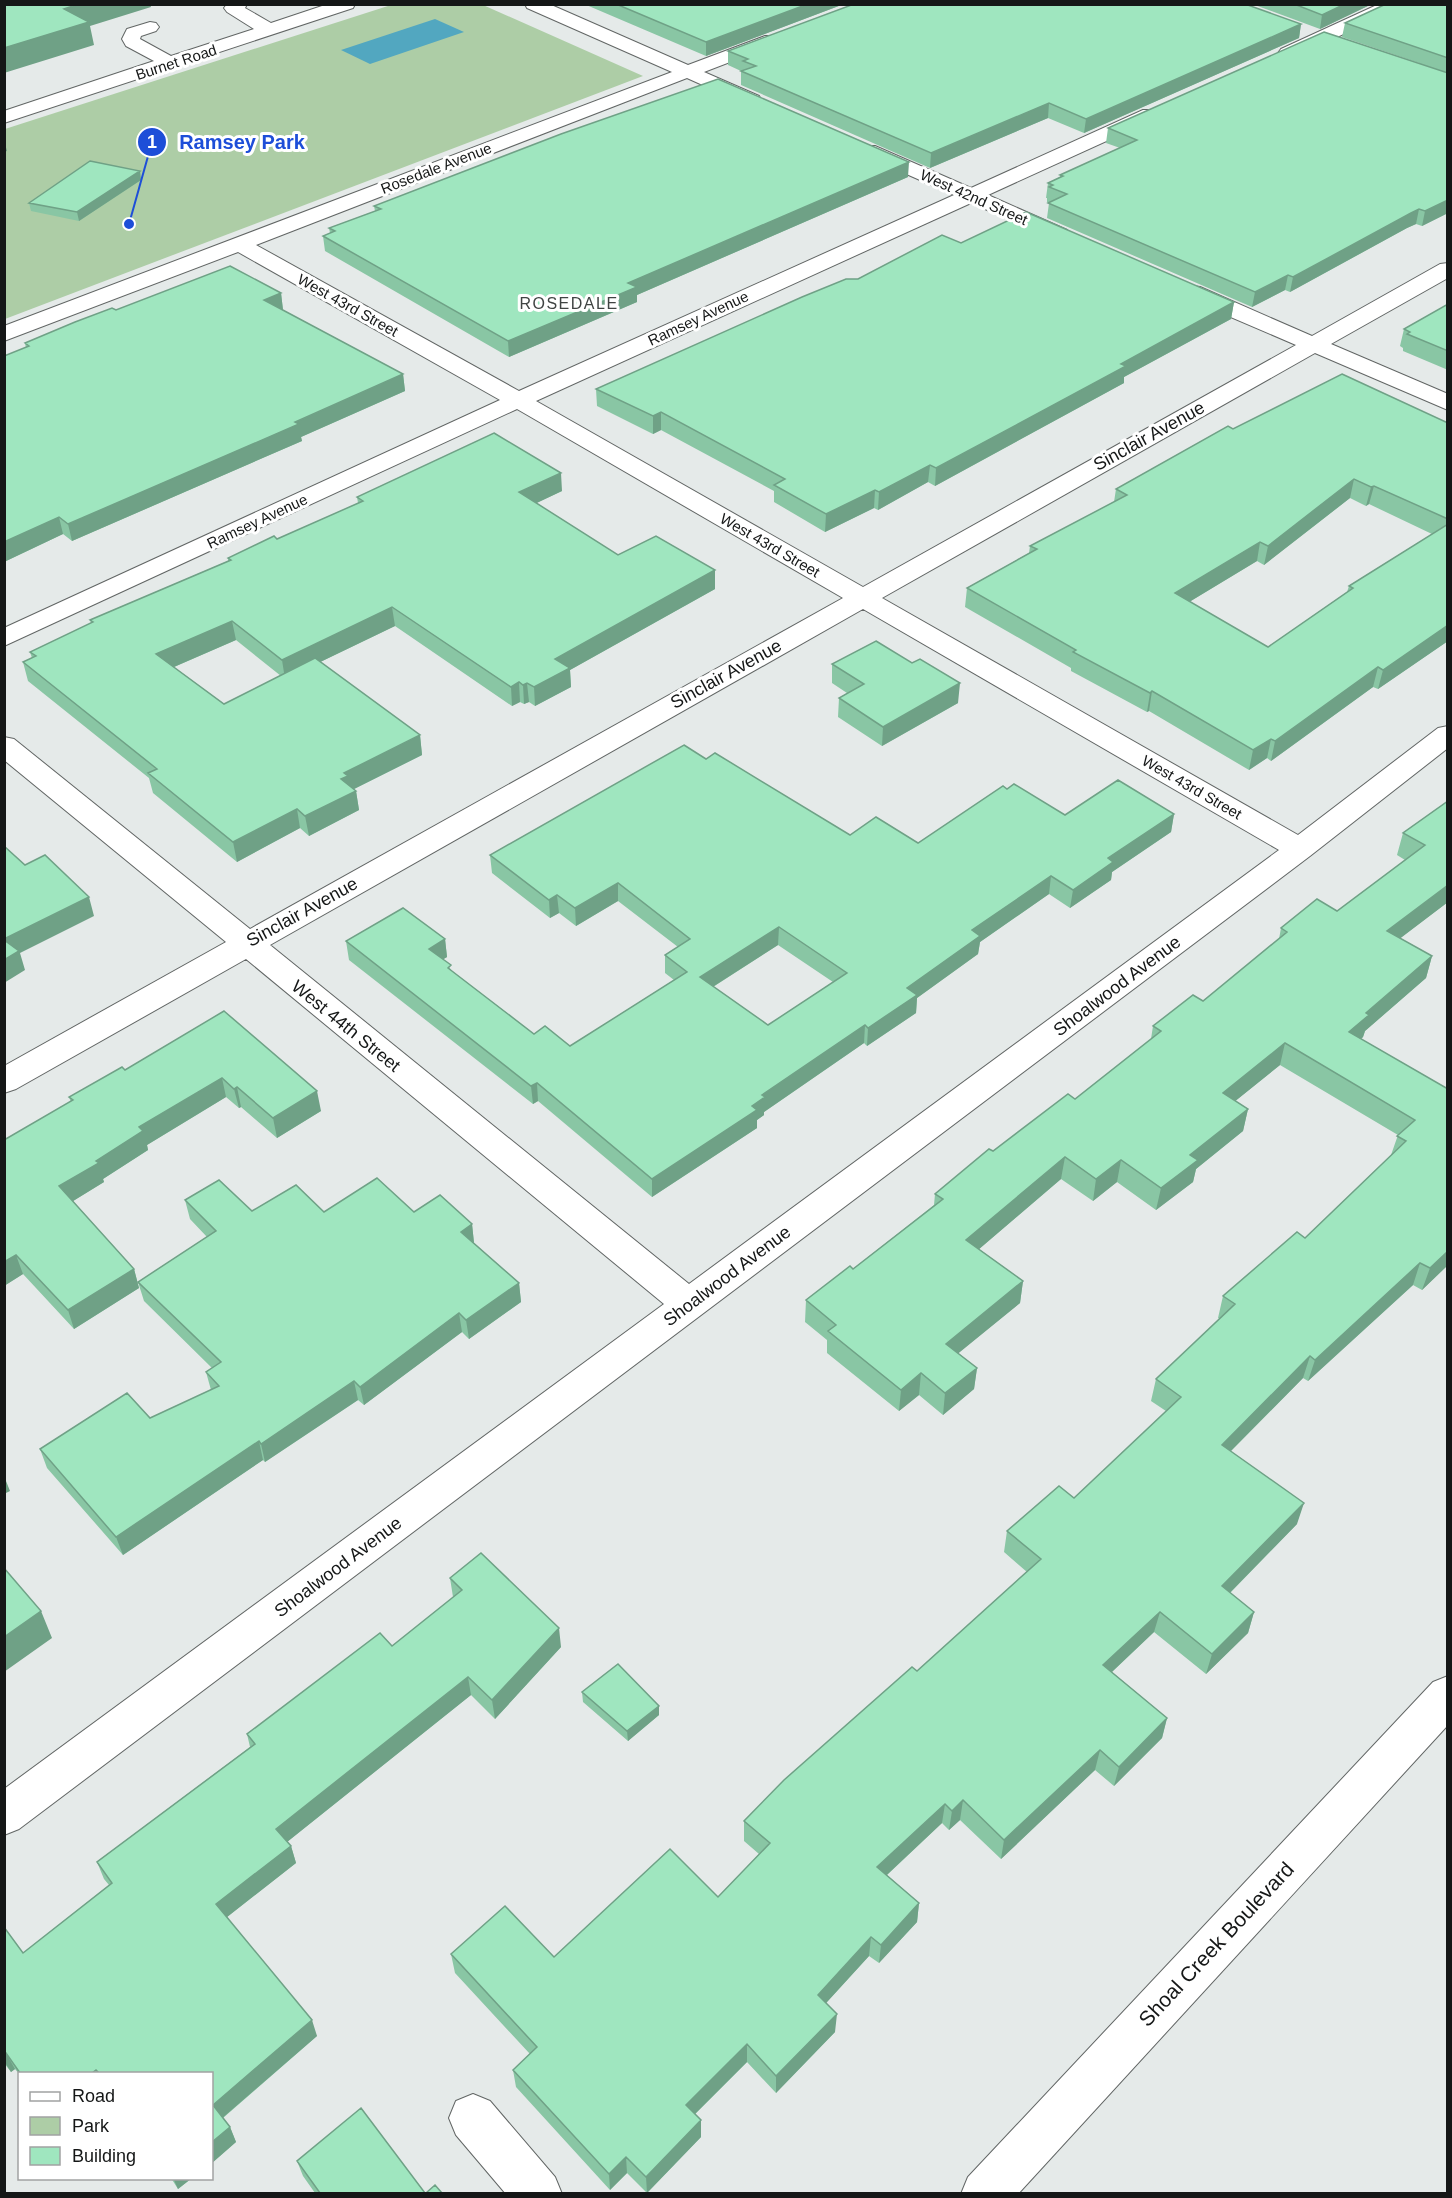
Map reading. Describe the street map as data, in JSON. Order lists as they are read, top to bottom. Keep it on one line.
{"streets":{"street":["Burnet Road","Rosedale Avenue","West 42nd Street","West 43rd Street","Ramsey Avenue","Sinclair Avenue","Shoalwood Avenue","West 44th Street","Shoal Creek Boulevard"]},"crossings":[["Rosedale Avenue","West 43rd Street"],["West 42nd Street","Ramsey Avenue"],["West 43rd Street","Ramsey Avenue"],["West 43rd Street","Sinclair Avenue"],["West 43rd Street","Shoalwood Avenue"],["Sinclair Avenue","West 44th Street"],["Shoalwood Avenue","West 44th Street"]],"districts":["ROSEDALE"],"places":["Ramsey Park"],"legend":["Road","Park","Building"]}
